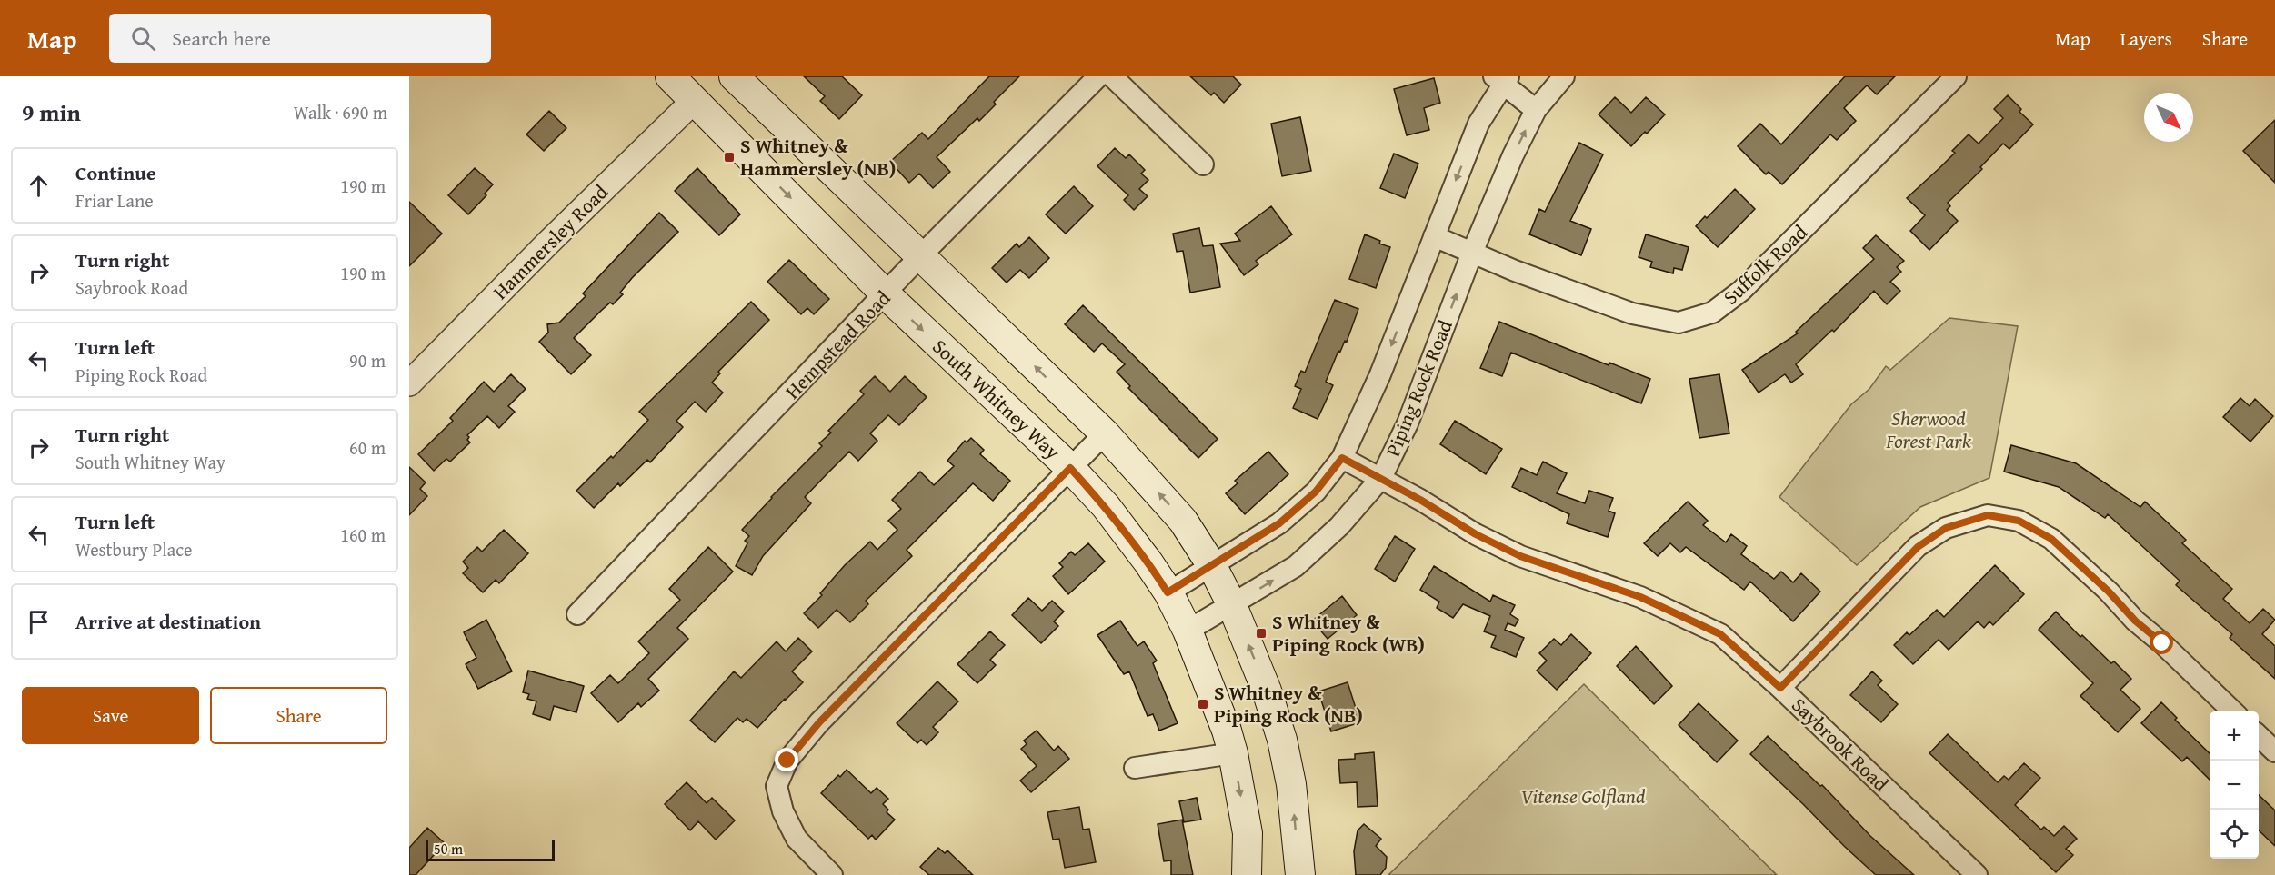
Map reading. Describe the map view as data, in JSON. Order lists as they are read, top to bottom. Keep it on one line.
{"streets":{"main road":["South Whitney Way"],"street":["Hammersley Road","Suffolk Road","Hempstead Road","Piping Rock Road","Saybrook Road"]},"crossings":[["Hammersley Road","South Whitney Way"],["Suffolk Road","Piping Rock Road"],["Hempstead Road","South Whitney Way"],["Piping Rock Road","South Whitney Way"],["Piping Rock Road","Saybrook Road"]],"parks":["Sherwood Forest Park","Vitense Golfland"],"places":{"transit":["S Whitney & Hammersley (NB)","S Whitney & Piping Rock (WB)","S Whitney & Piping Rock (NB)"]},"scale_bar":"50 m","north":"bottom right","page":{"header":"Map","search":"Search here","nav":["Map","Layers","Share"],"heading":["9 min","Walk · 690 m"],"list":[["Continue","Friar Lane","190 m"],["Turn right","Saybrook Road","190 m"],["Turn left","Piping Rock Road","90 m"],["Turn right","South Whitney Way","60 m"],["Turn left","Westbury Place","160 m"],"Arrive at destination"],"buttons":["Save","Share"],"map_buttons":["+","−"],"scale":"50 m"}}
